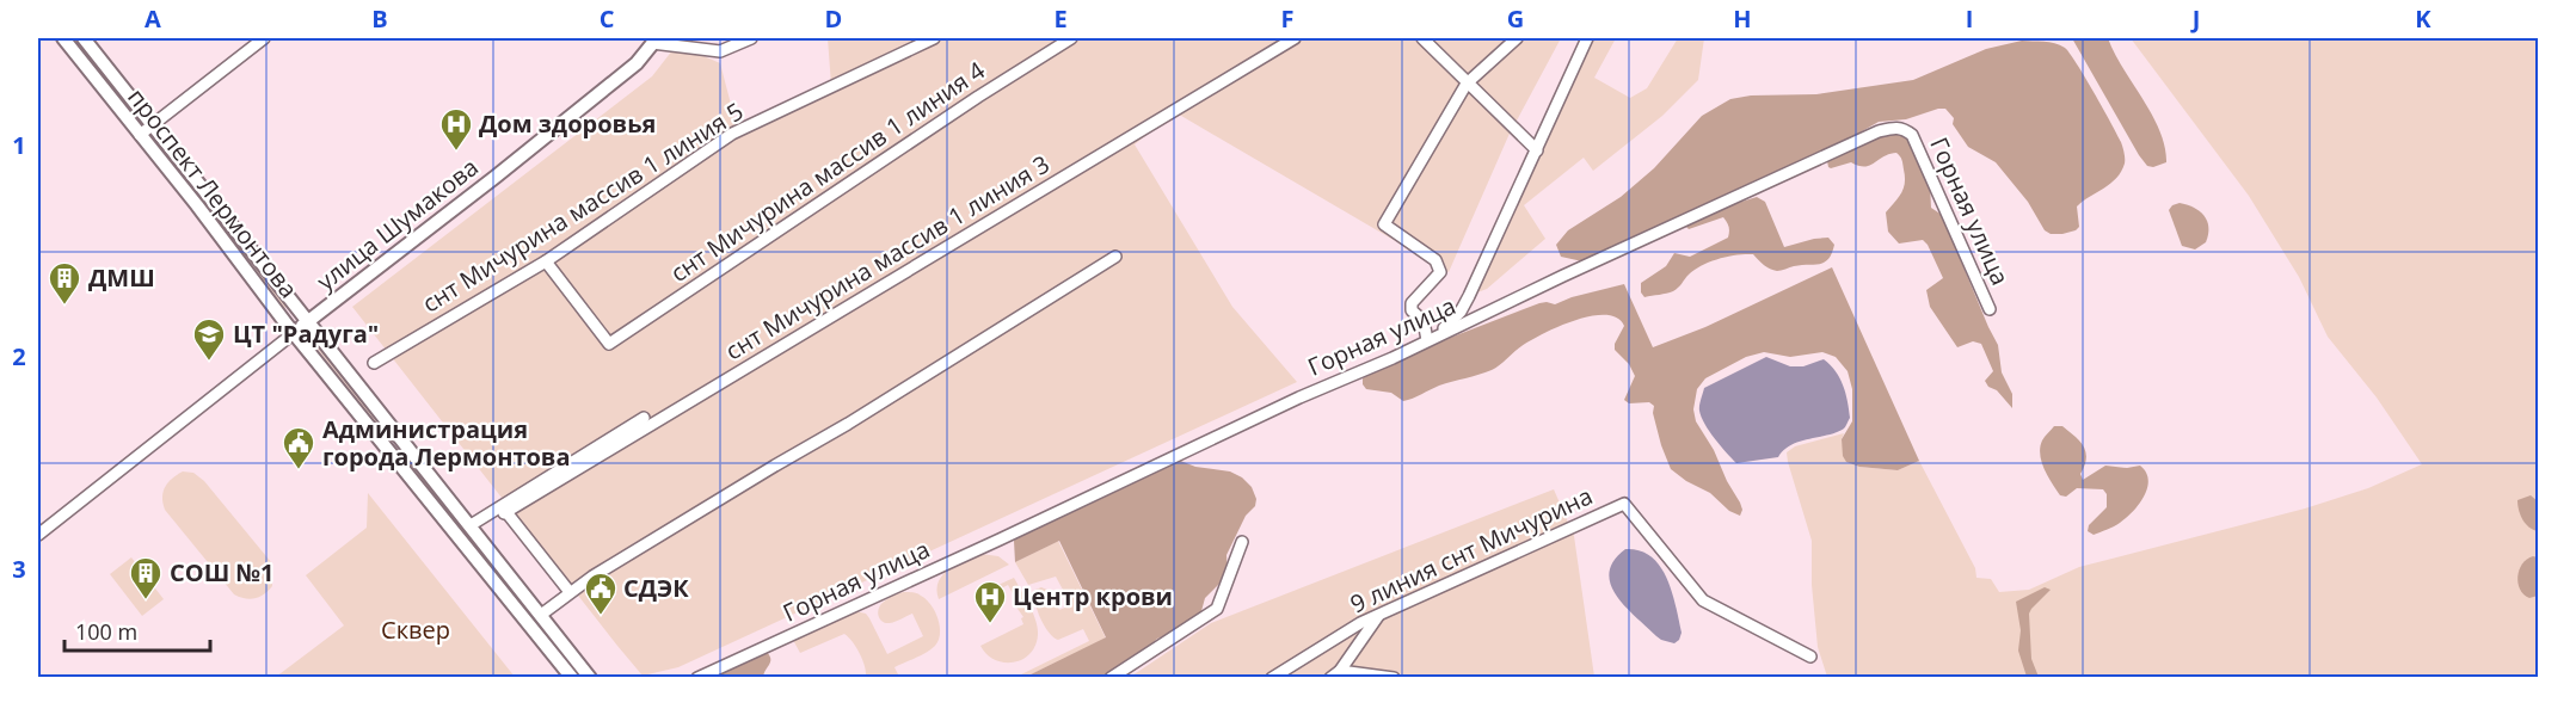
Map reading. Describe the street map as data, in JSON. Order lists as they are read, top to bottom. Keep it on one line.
{"streets":{"street":["снт Мичурина массив 1 линия 4","проспект Лермонтова","снт Мичурина массив 1 линия 5","Горная улица","улица Шумакова","снт Мичурина массив 1 линия 3","9 линия снт Мичурина"]},"crossings":[["снт Мичурина массив 1 линия 4","снт Мичурина массив 1 линия 5"],["проспект Лермонтова","улица Шумакова"]],"parks":["Сквер"],"places":{"hospital":["Дом здоровья","Центр крови"],"building":["ДМШ","СОШ №1"],"school or university":["ЦТ \"Радуга\""],"public building":["Администрация города Лермонтова","СДЭК"]},"scale_bar":"100 m","grid":{"columns":["A","B","C","D","E","F","G","H","I","J","K"],"rows":["1","2","3"]}}
